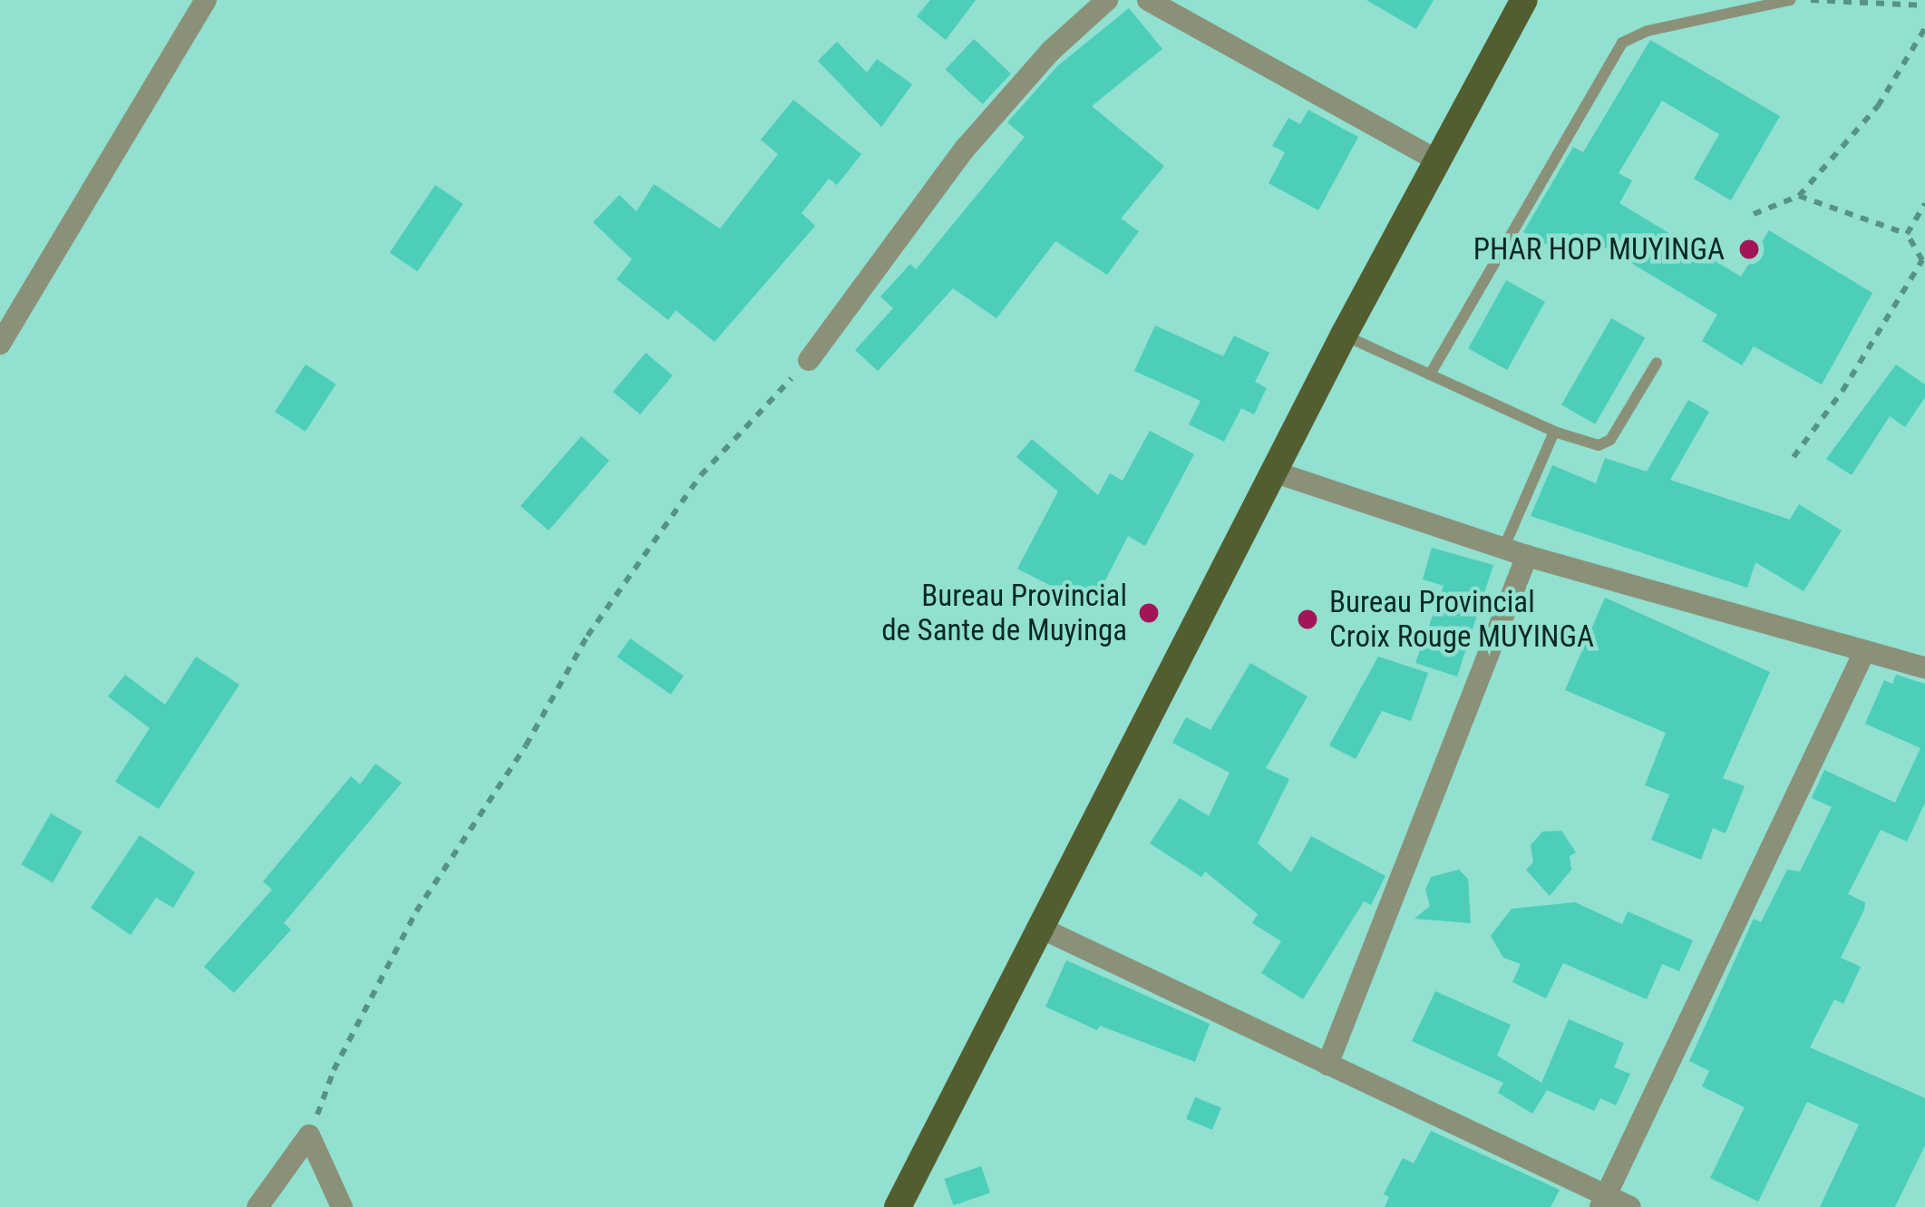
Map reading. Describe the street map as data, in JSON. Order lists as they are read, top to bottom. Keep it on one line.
{"places":["PHAR HOP MUYINGA","Bureau Provincial de Sante de Muyinga","Bureau Provincial Croix Rouge MUYINGA"]}
